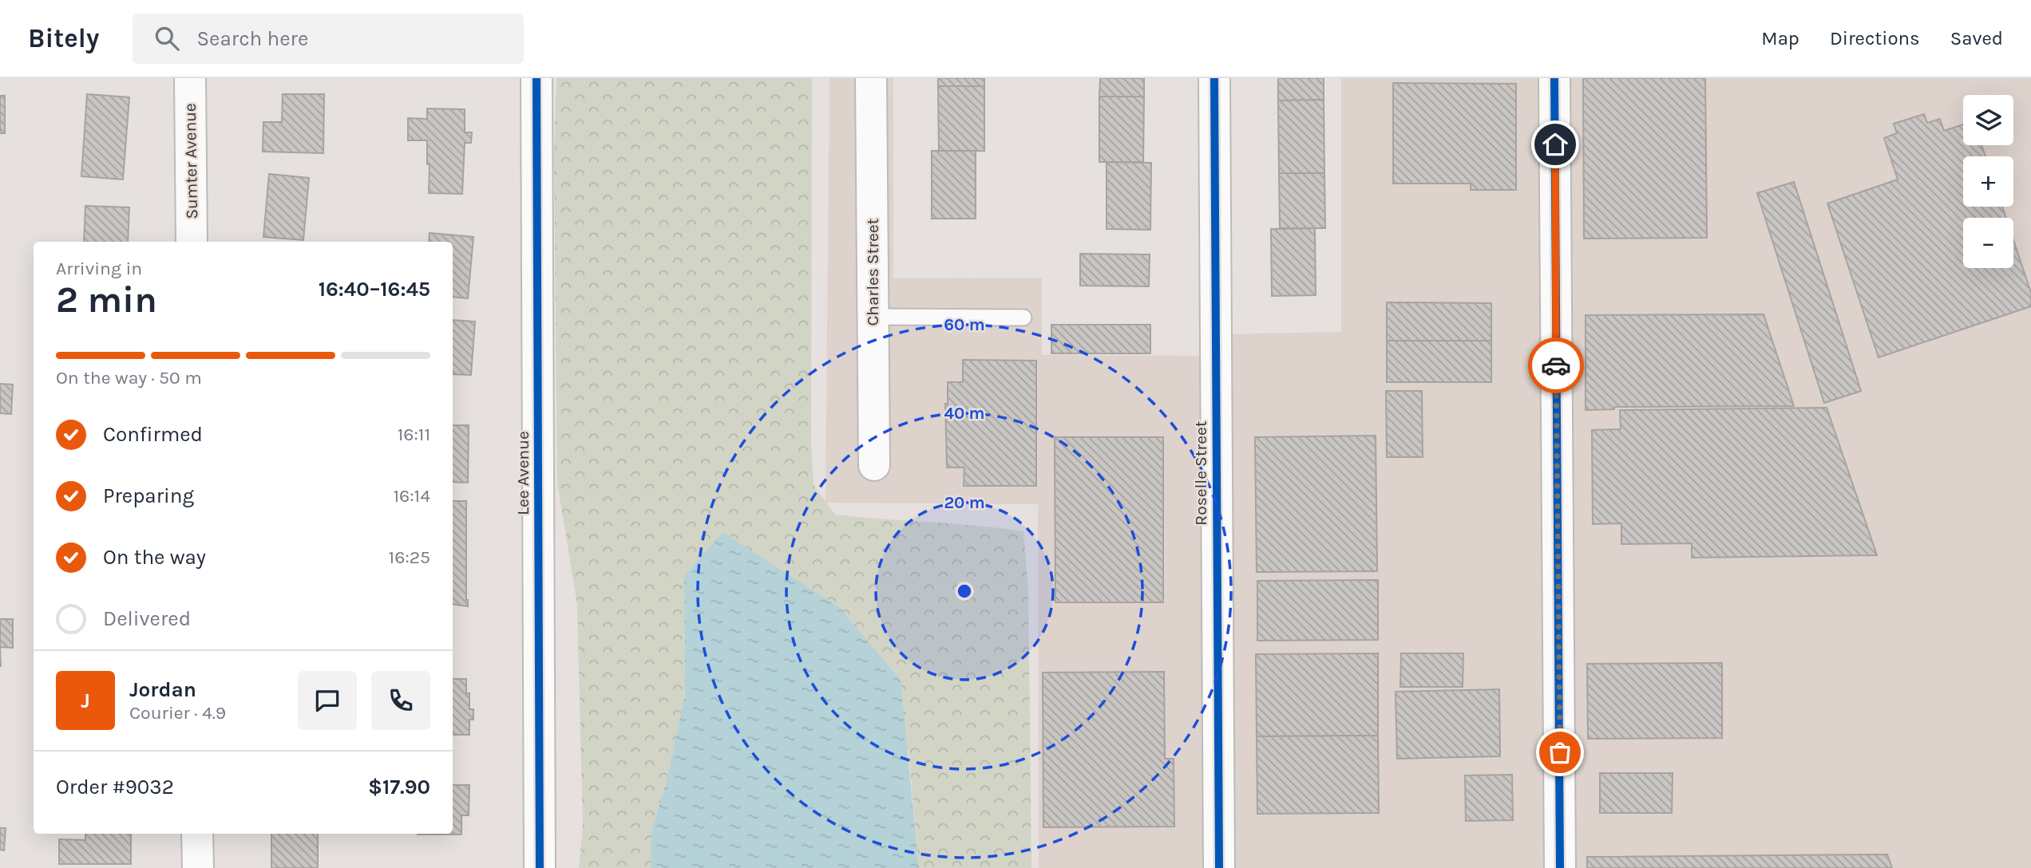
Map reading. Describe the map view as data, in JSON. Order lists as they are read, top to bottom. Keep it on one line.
{"streets":{"street":["Sumter Avenue","Charles Street","Lee Avenue","Roselle Street"]},"page":{"header":"Bitely","search":"Search here","nav":["Map","Directions","Saved"],"map_buttons":["+","−"],"heading":["2 min","Arriving in","16:40–16:45"],"panel":["Jordan","Courier · 4.9","Order #9032","$17.90"],"bar":"On the way · 50 m","list":[["Confirmed","16:11"],["Preparing","16:14"],["On the way","16:25"],"Delivered"],"round":"J"},"rings":["60 m","40 m","20 m"]}
